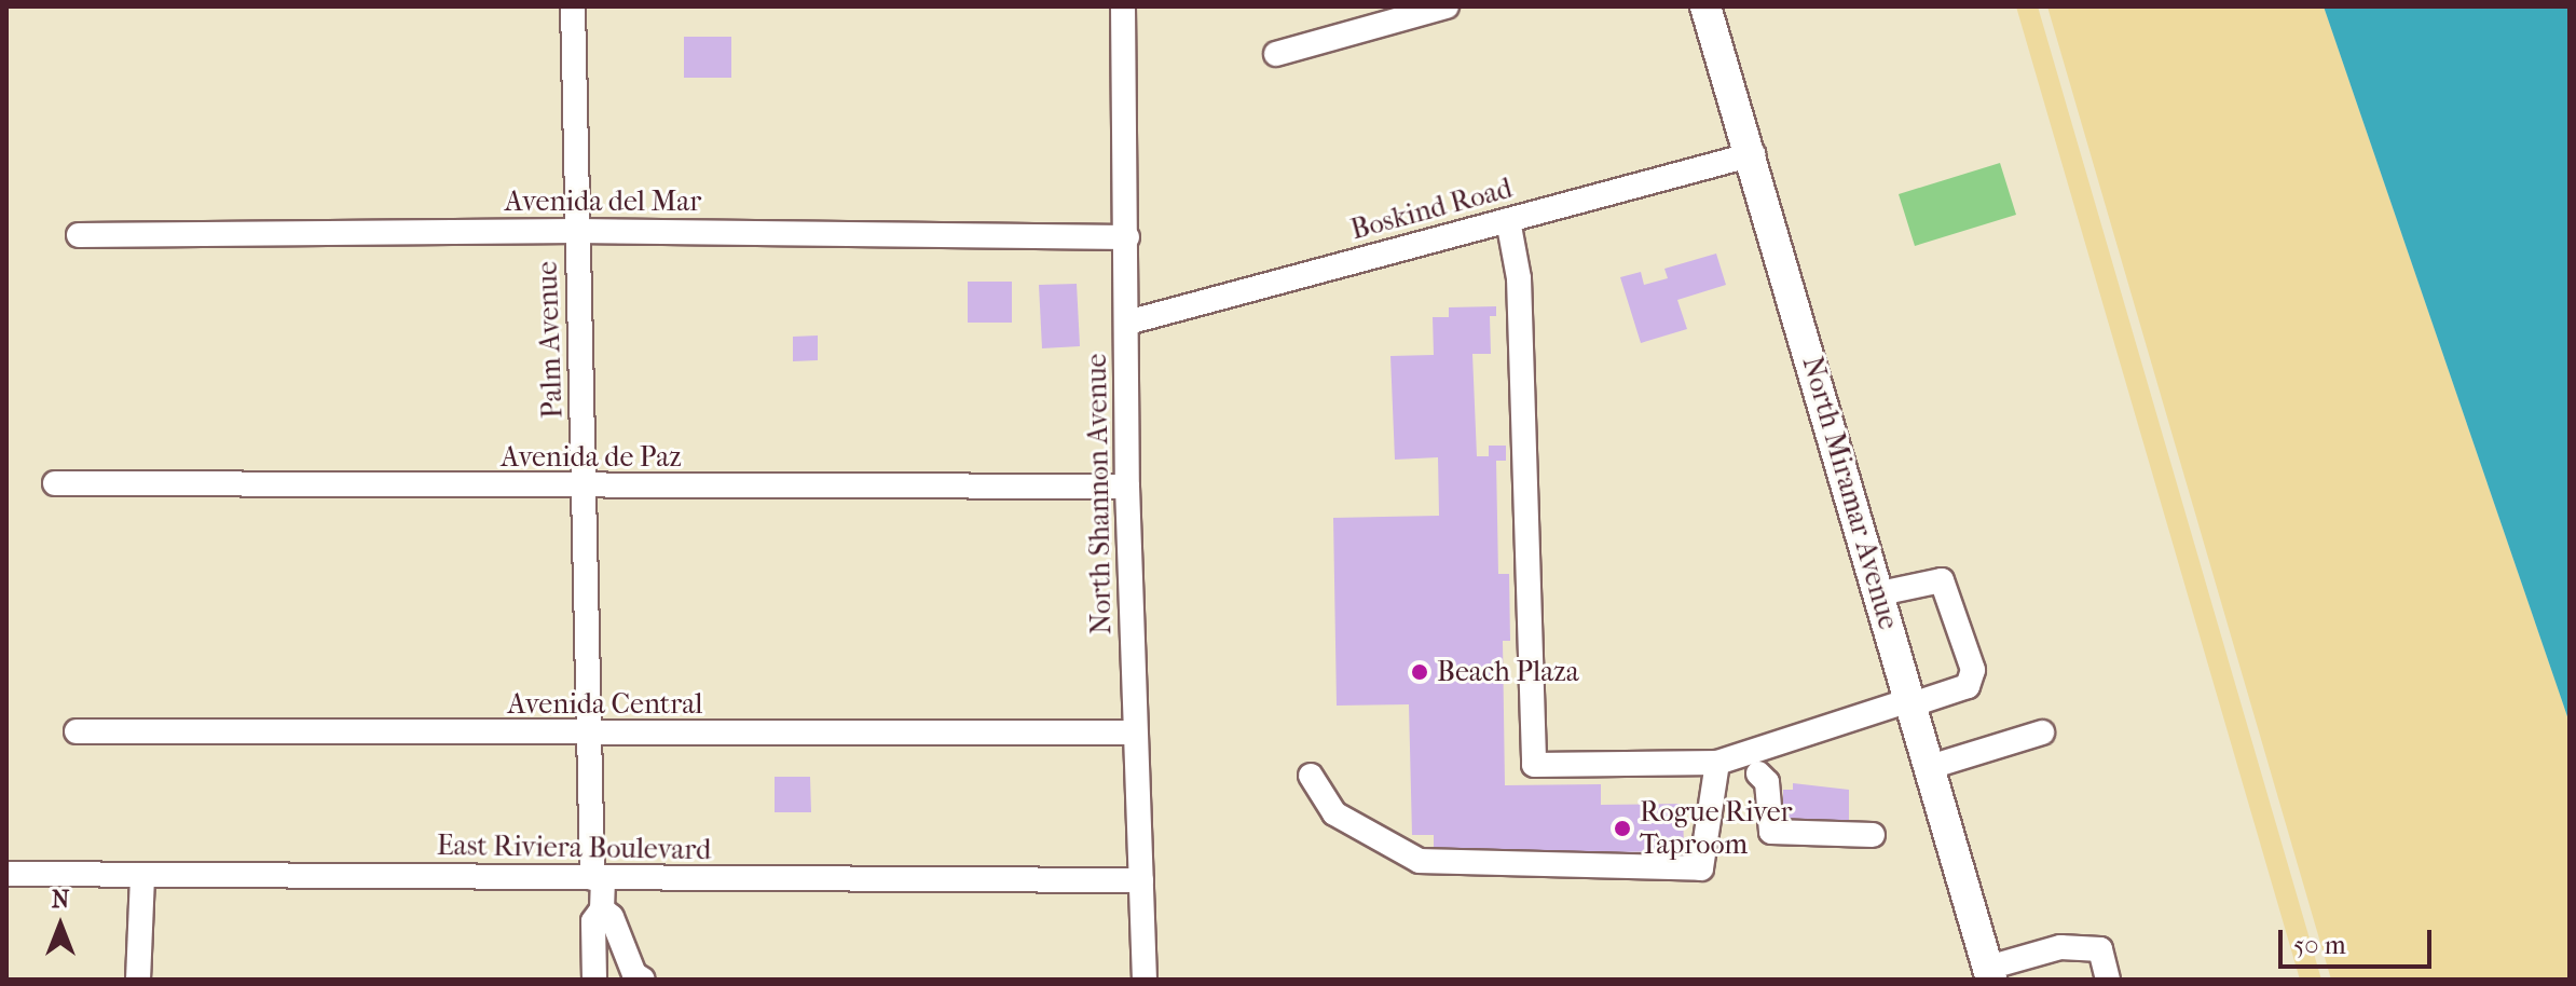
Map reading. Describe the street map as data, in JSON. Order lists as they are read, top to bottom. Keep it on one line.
{"streets":{"main road":["North Miramar Avenue"],"street":["Avenida del Mar","Boskind Road","Palm Avenue","Avenida de Paz","North Shannon Avenue","Avenida Central","East Riviera Boulevard"]},"crossings":[["Avenida del Mar","Palm Avenue"],["Avenida del Mar","North Shannon Avenue"],["Boskind Road","North Miramar Avenue"],["Boskind Road","North Shannon Avenue"],["Palm Avenue","Avenida de Paz"],["Palm Avenue","Avenida Central"],["Palm Avenue","East Riviera Boulevard"],["Avenida de Paz","North Shannon Avenue"],["North Shannon Avenue","Avenida Central"],["North Shannon Avenue","East Riviera Boulevard"]],"places":["Beach Plaza","Rogue River Taproom"],"scale_bar":"50 m","north":"top"}
